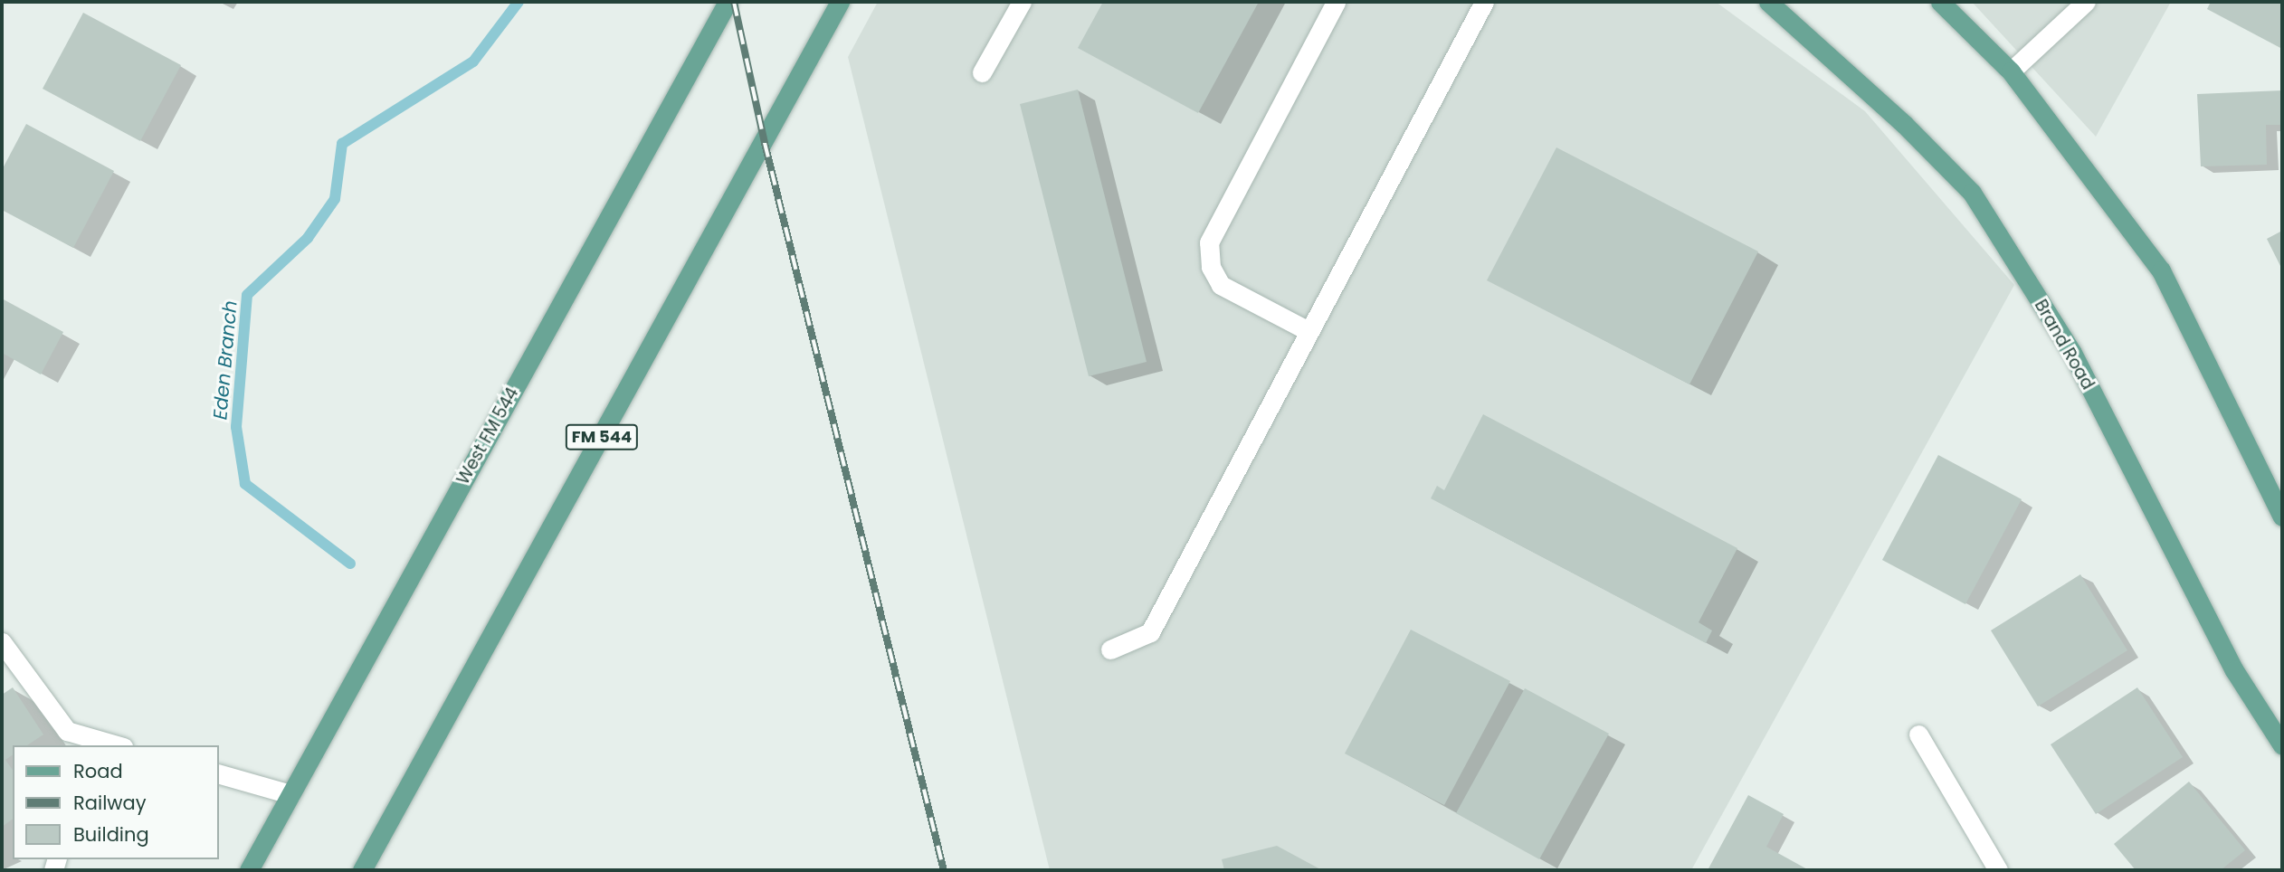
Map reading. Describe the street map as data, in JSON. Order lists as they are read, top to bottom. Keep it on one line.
{"streets":{"main road":["Brand Road","West FM 544","FM 544"]},"water":["Eden Branch"],"legend":["Road","Railway","Building"]}
